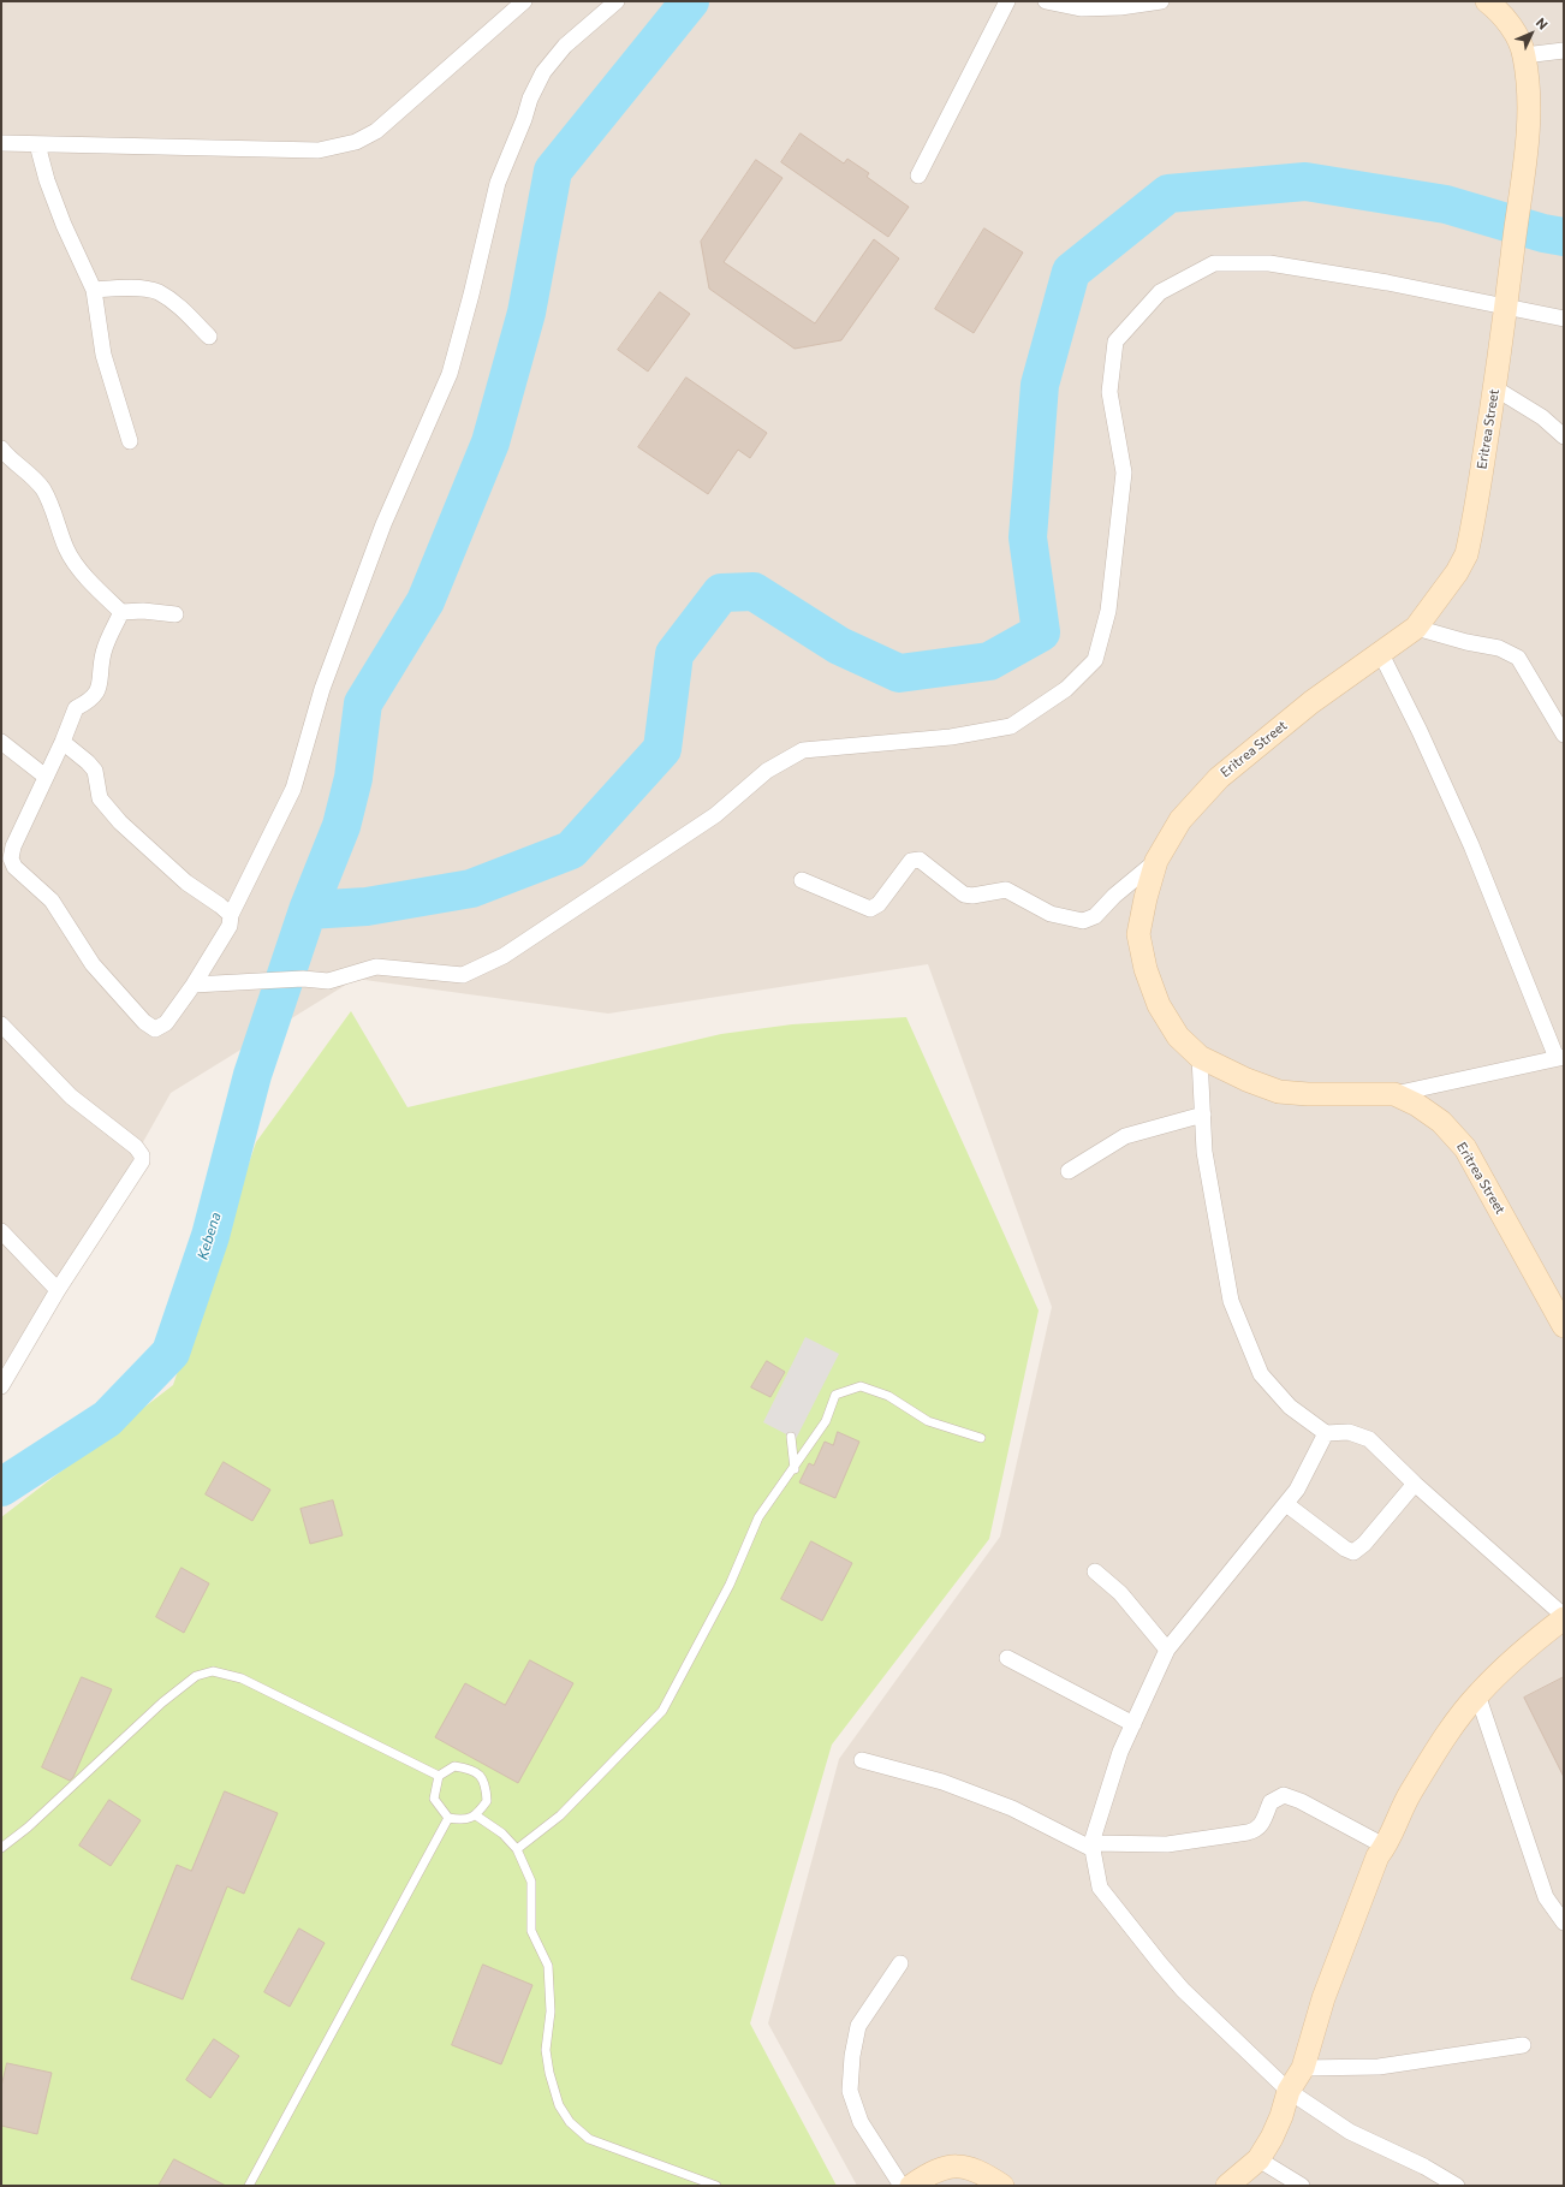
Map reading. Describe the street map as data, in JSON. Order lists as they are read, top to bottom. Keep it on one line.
{"streets":{"main road":["Eritrea Street"]},"water":["Kebena"],"north":"top right"}
